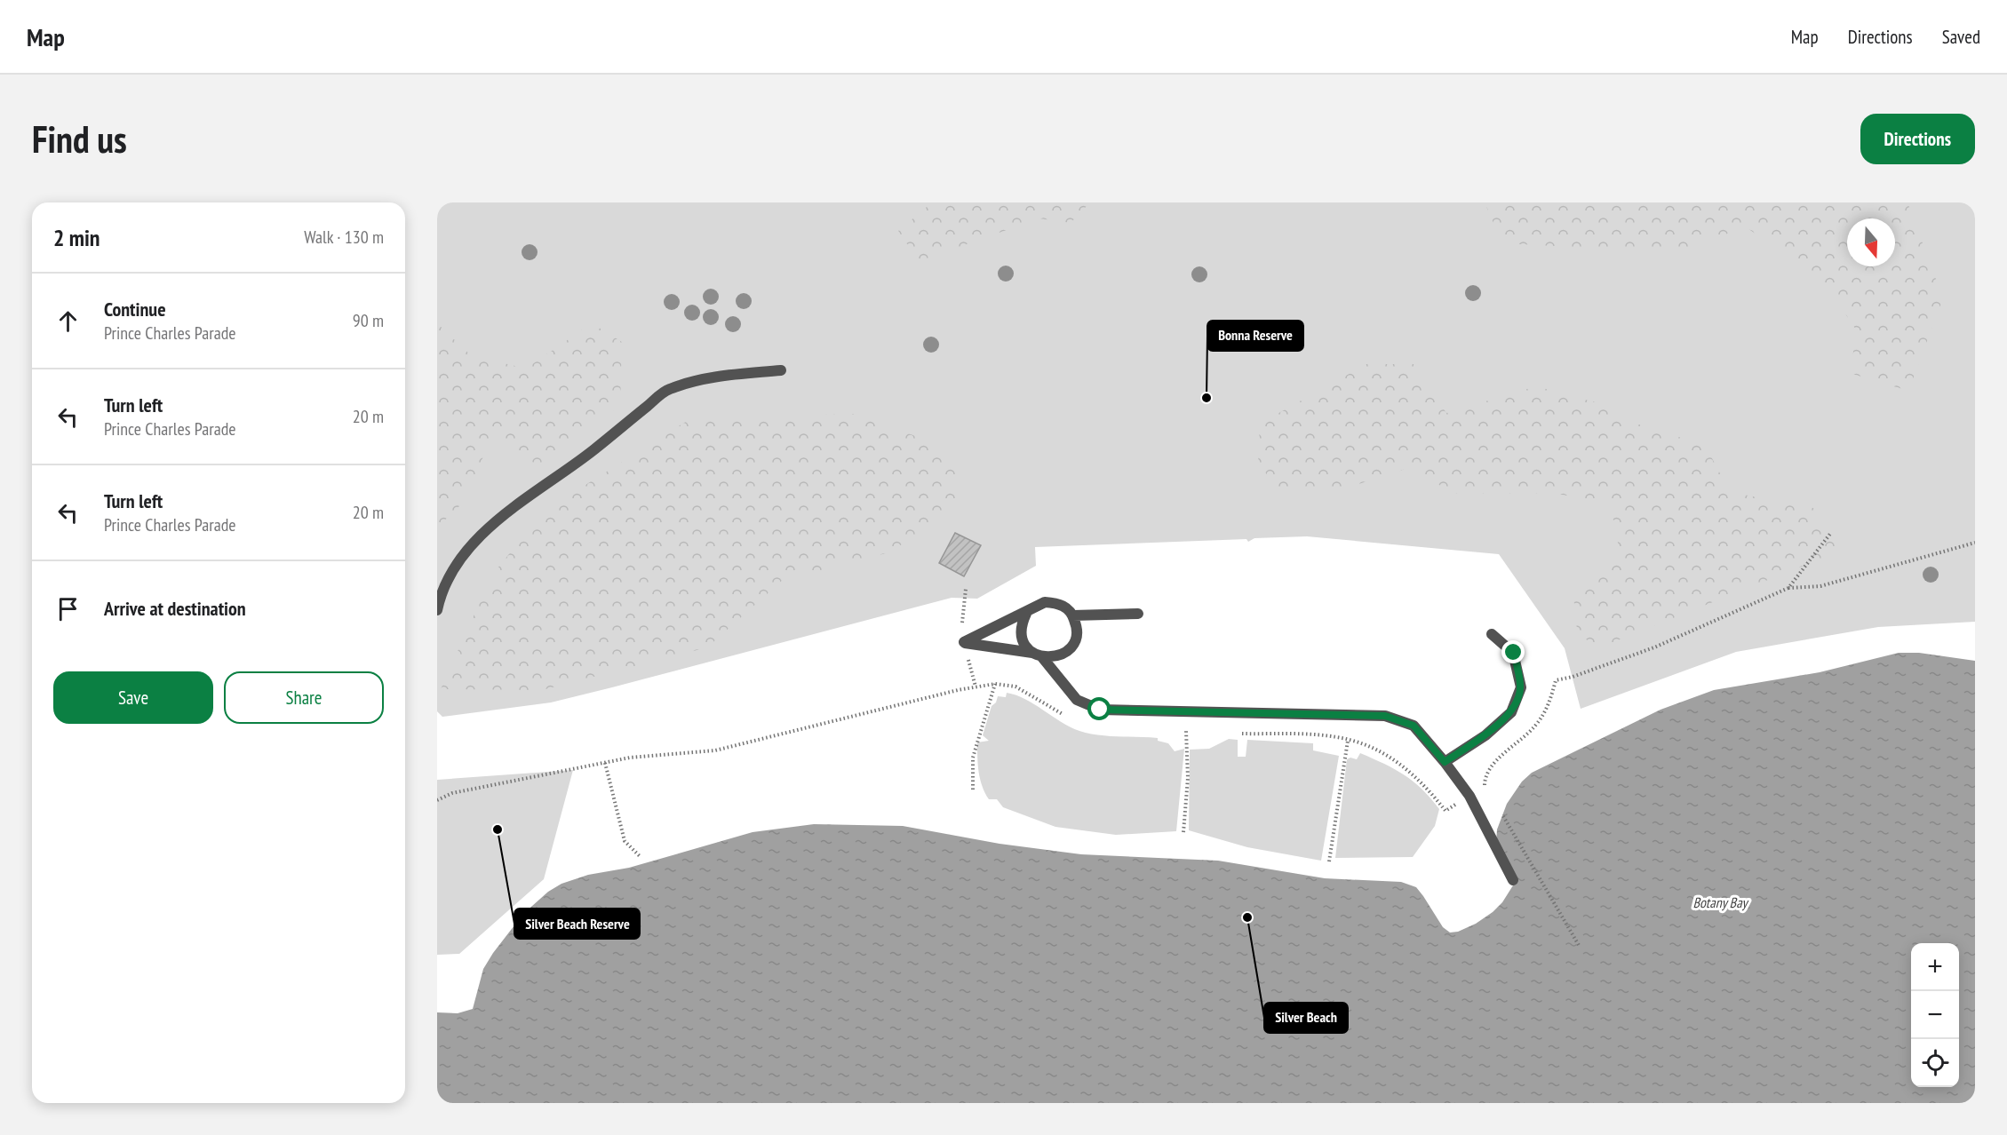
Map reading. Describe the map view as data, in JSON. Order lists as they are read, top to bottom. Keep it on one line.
{"water":["Botany Bay"],"places":["Bonna Reserve","Silver Beach Reserve","Silver Beach"],"north":"bottom","page":{"header":"Map","nav":["Map","Directions","Saved"],"buttons":["Directions",["Save","Share"]],"title":"Find us","heading":["2 min","Walk · 130 m"],"list":[["Continue","Prince Charles Parade","90 m"],["Turn left","Prince Charles Parade","20 m"],["Turn left","Prince Charles Parade","20 m"],"Arrive at destination"],"map_buttons":["+","−"]}}
